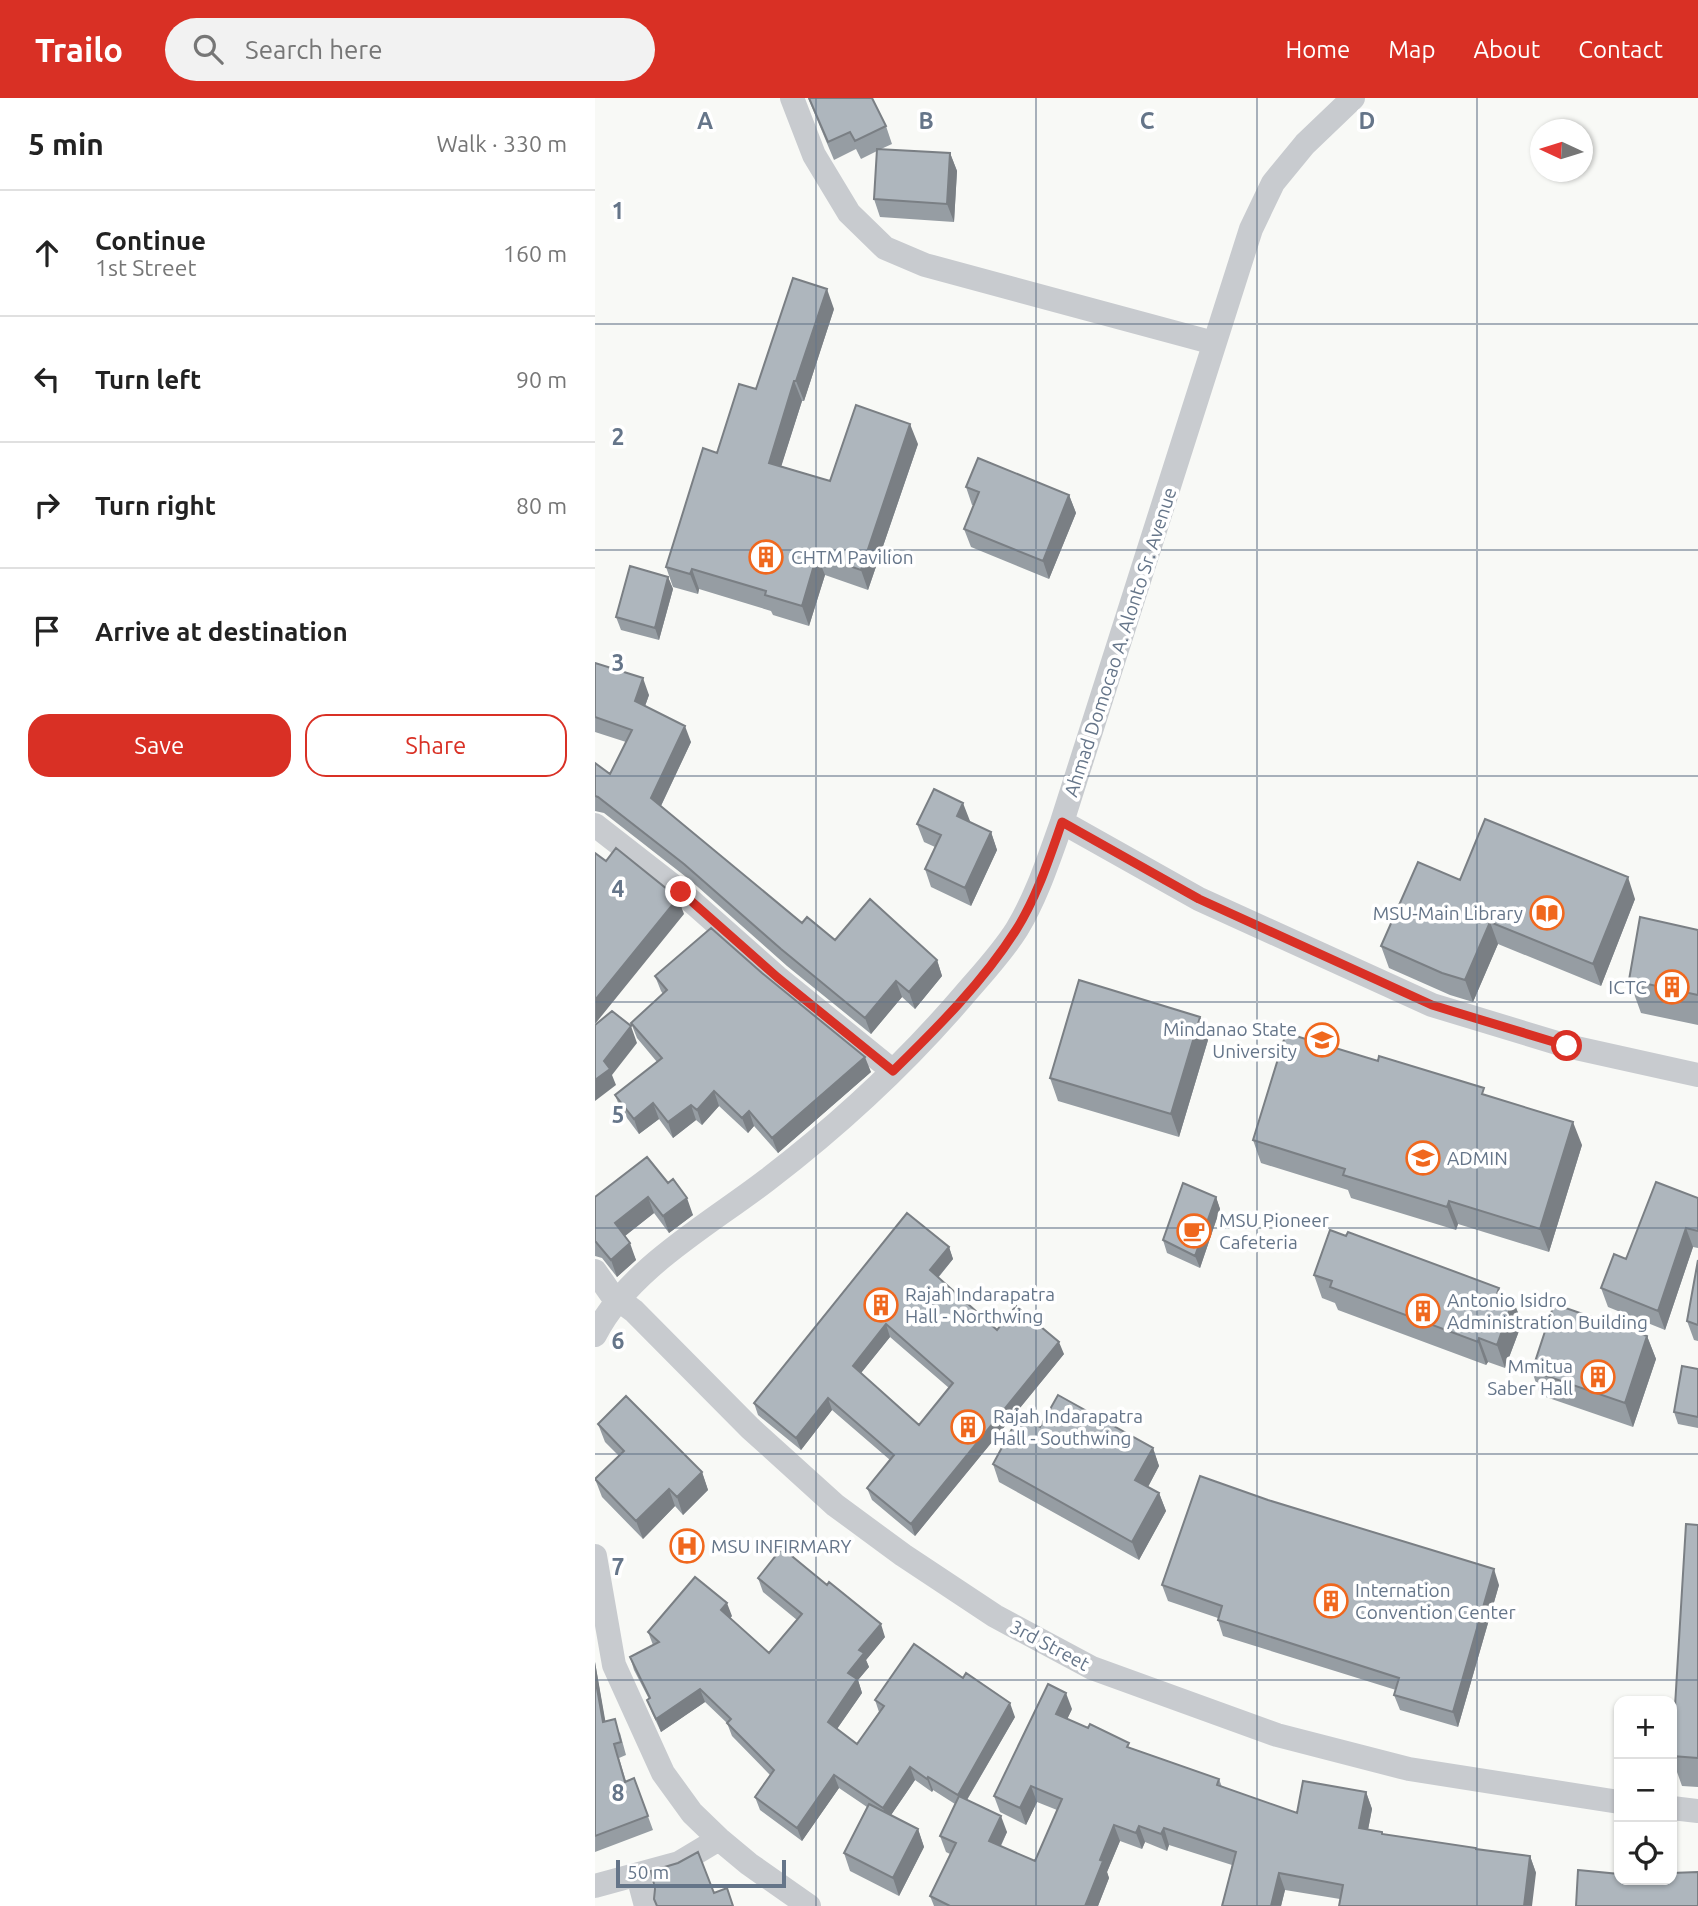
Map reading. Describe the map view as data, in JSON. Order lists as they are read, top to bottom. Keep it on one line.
{"streets":{"street":["Ahmad Domocao A. Alonto Sr. Avenue","3rd Street"]},"crossings":[["Ahmad Domocao A. Alonto Sr. Avenue","3rd Street"]],"places":{"building":["CHTM Pavilion","ICTC","Rajah Indarapatra Hall - Northwing","Antonio Isidro Administration Building","Mmitua Saber Hall","Rajah Indarapatra Hall - Southwing","Internation Convention Center"],"library":["MSU-Main Library"],"school or university":["Mindanao State University","ADMIN"],"cafe":["MSU Pioneer Cafeteria"],"hospital":["MSU INFIRMARY"]},"scale_bar":"50 m","north":"left","page":{"header":"Trailo","search":"Search here","nav":["Home","Map","About","Contact"],"heading":["5 min","Walk · 330 m"],"list":[["Continue","1st Street","160 m"],["Turn left","90 m"],["Turn right","80 m"],"Arrive at destination"],"buttons":["Save","Share"],"map_buttons":["+","−"],"scale":"50 m"},"grid":{"columns":["A","B","C","D"],"rows":["1","2","3","4","5","6","7","8"]}}
